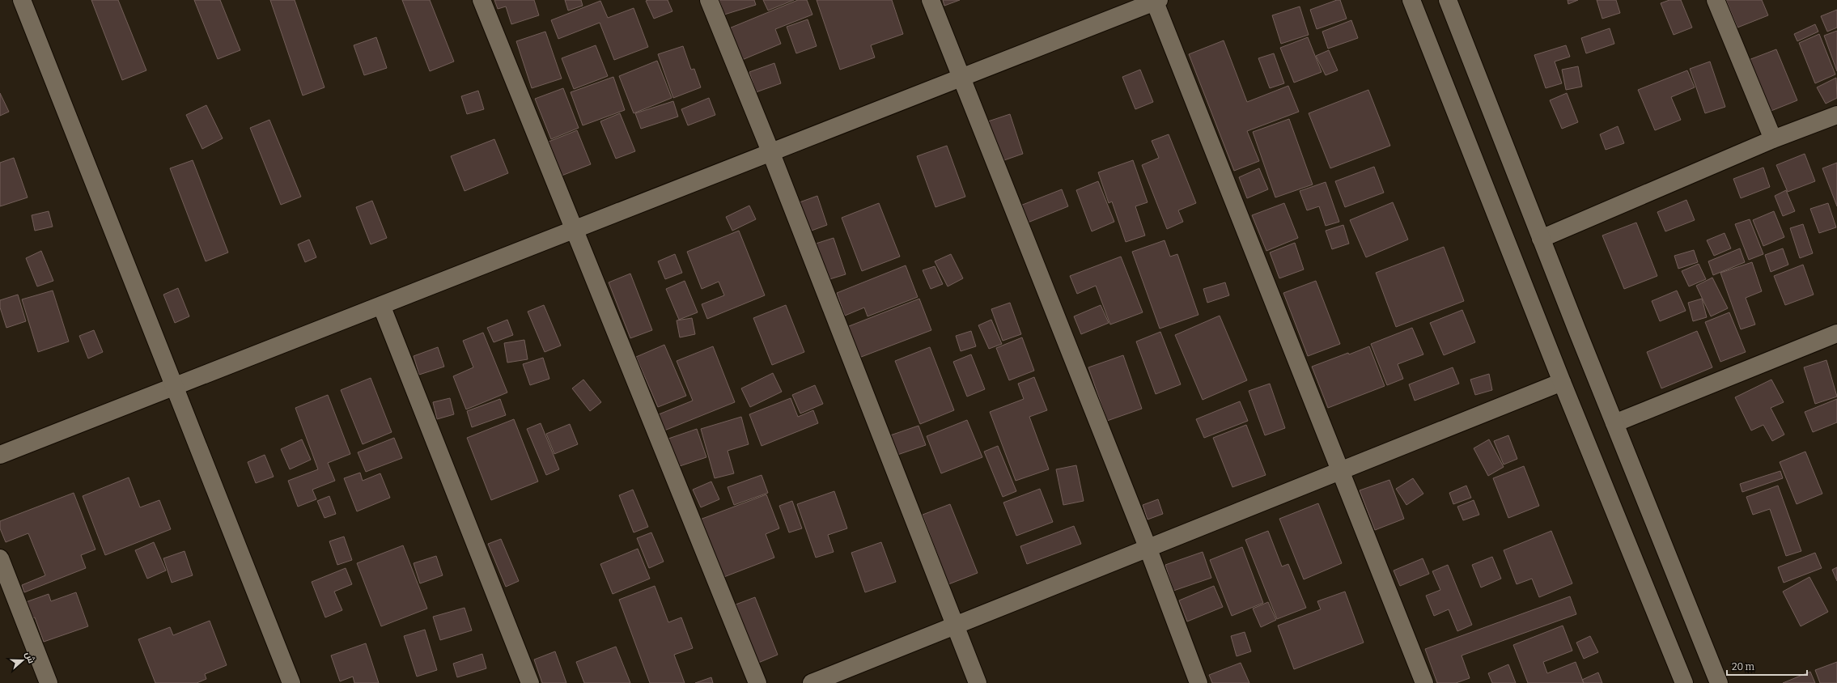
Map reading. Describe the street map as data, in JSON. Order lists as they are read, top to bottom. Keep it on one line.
{"scale_bar":"20 m","north":"right"}
